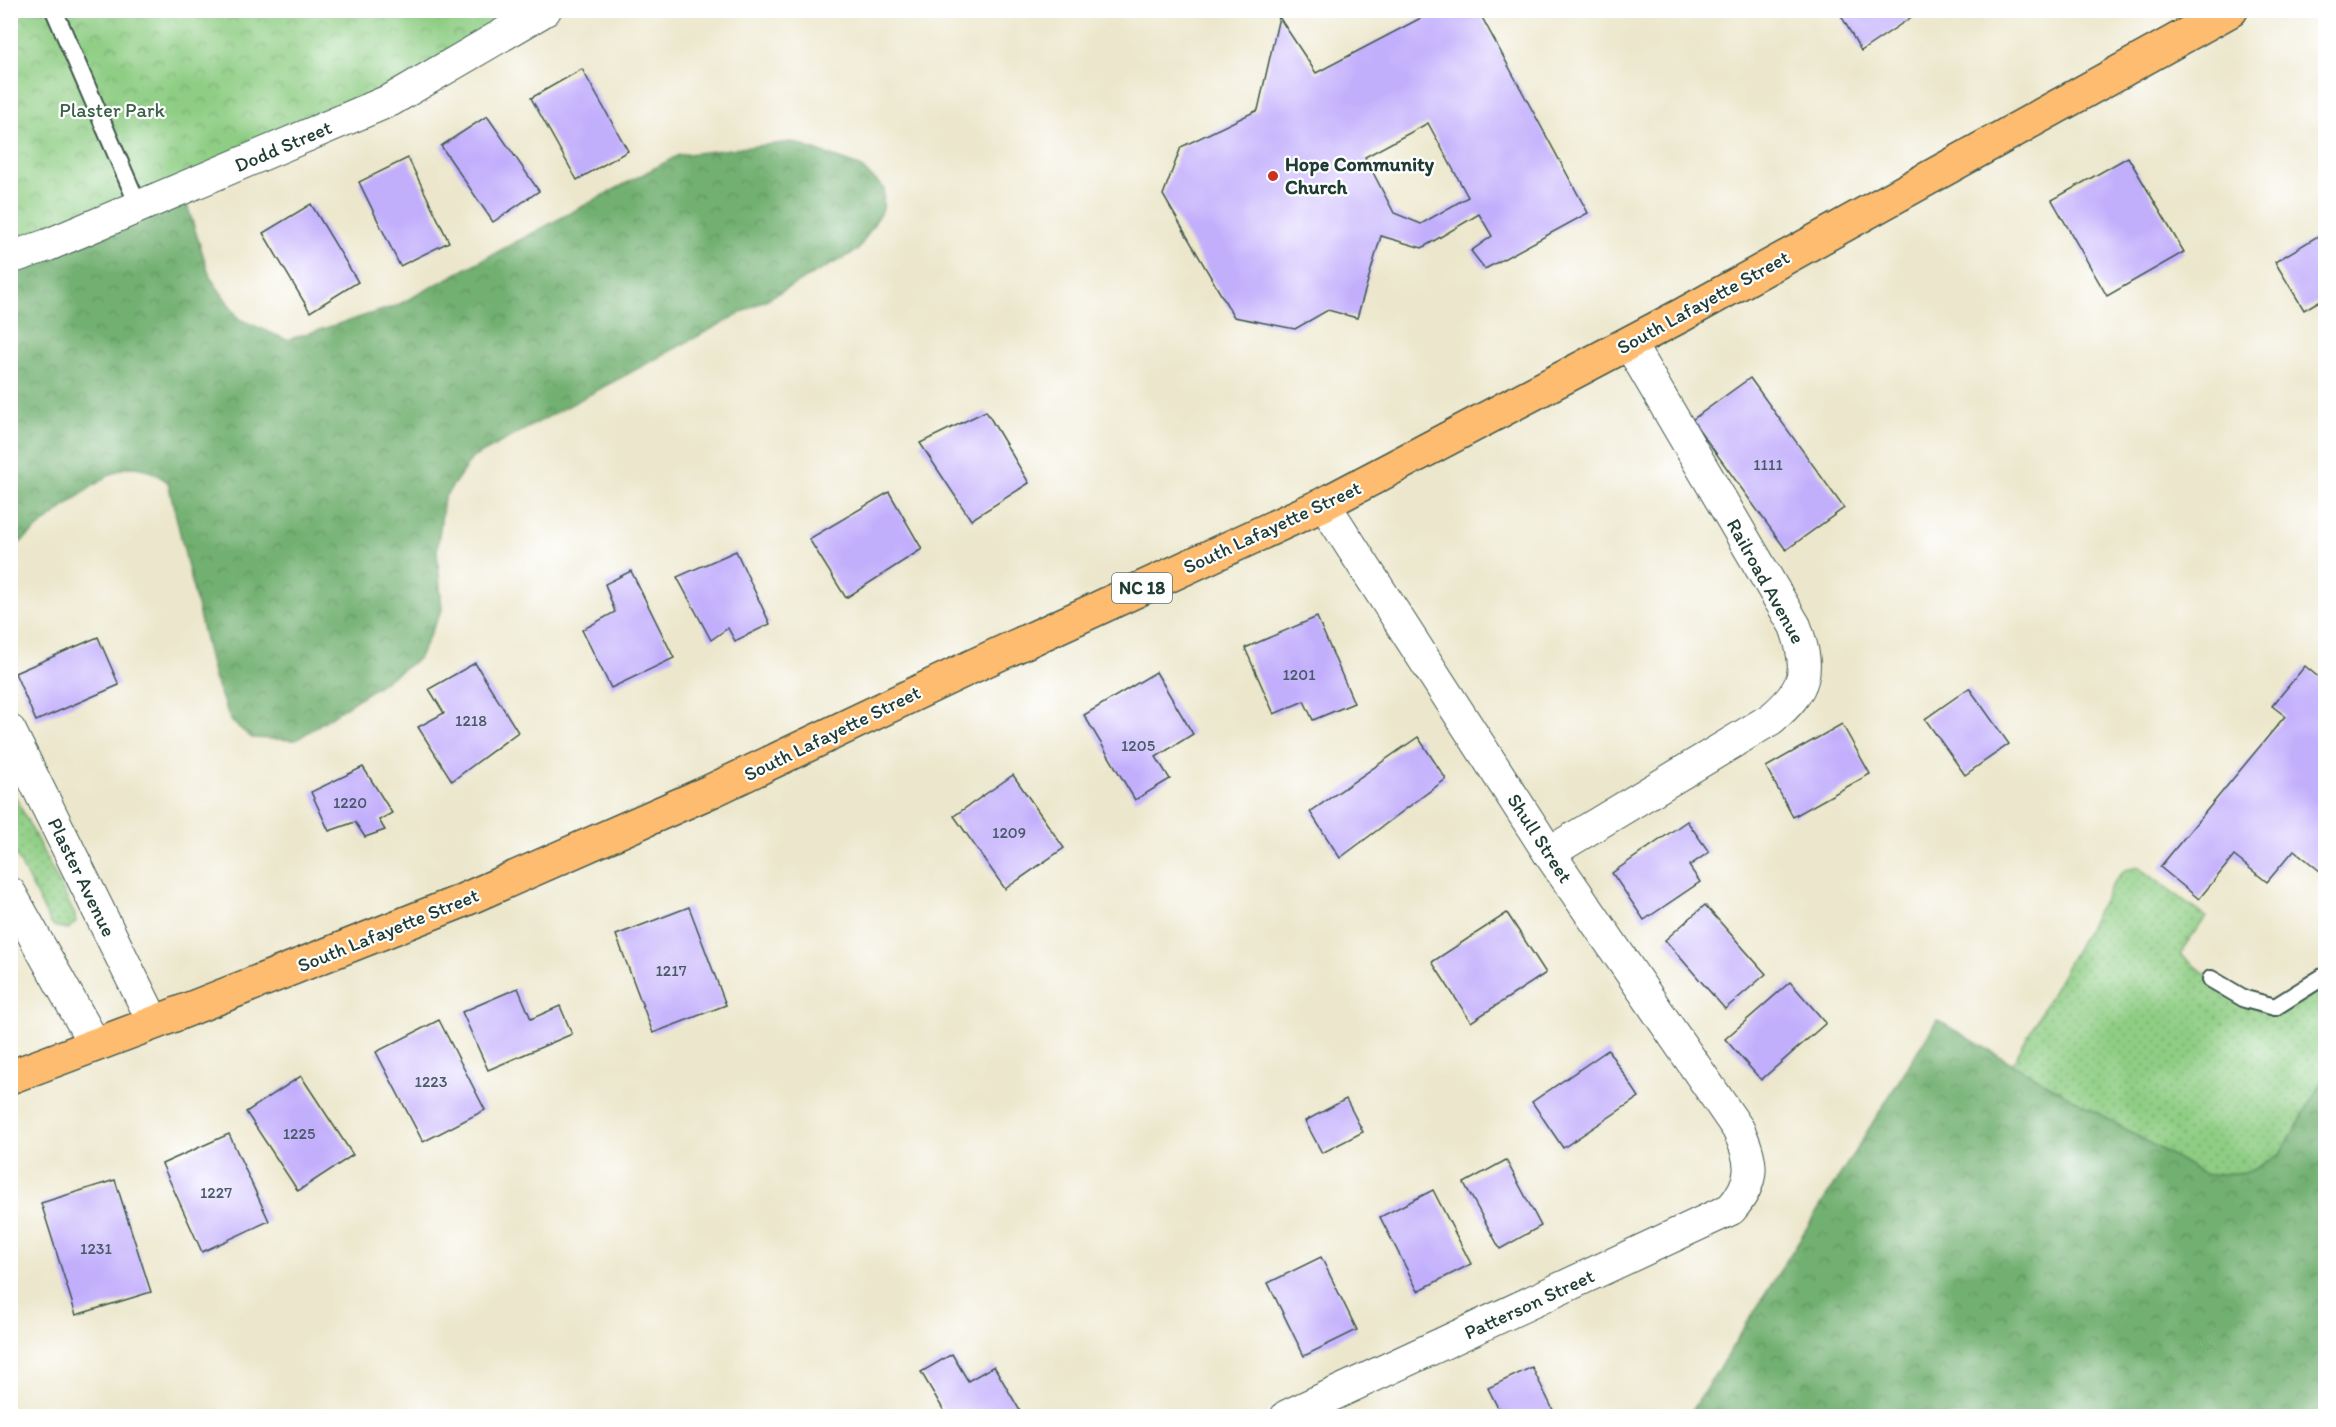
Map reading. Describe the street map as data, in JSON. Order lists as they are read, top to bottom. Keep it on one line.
{"streets":{"main road":["South Lafayette Street","NC 18"],"street":["Dodd Street","Railroad Avenue","Shull Street","Plaster Avenue","Patterson Street"]},"crossings":[["South Lafayette Street","Railroad Avenue"],["South Lafayette Street","Shull Street"],["South Lafayette Street","Plaster Avenue"],["Railroad Avenue","Shull Street"],["Shull Street","Patterson Street"]],"parks":["Plaster Park"],"places":["Hope Community Church"],"house_numbers":["1111","1201","1218","1205","1220","1209","1217","1223","1225","1227","1231"]}
